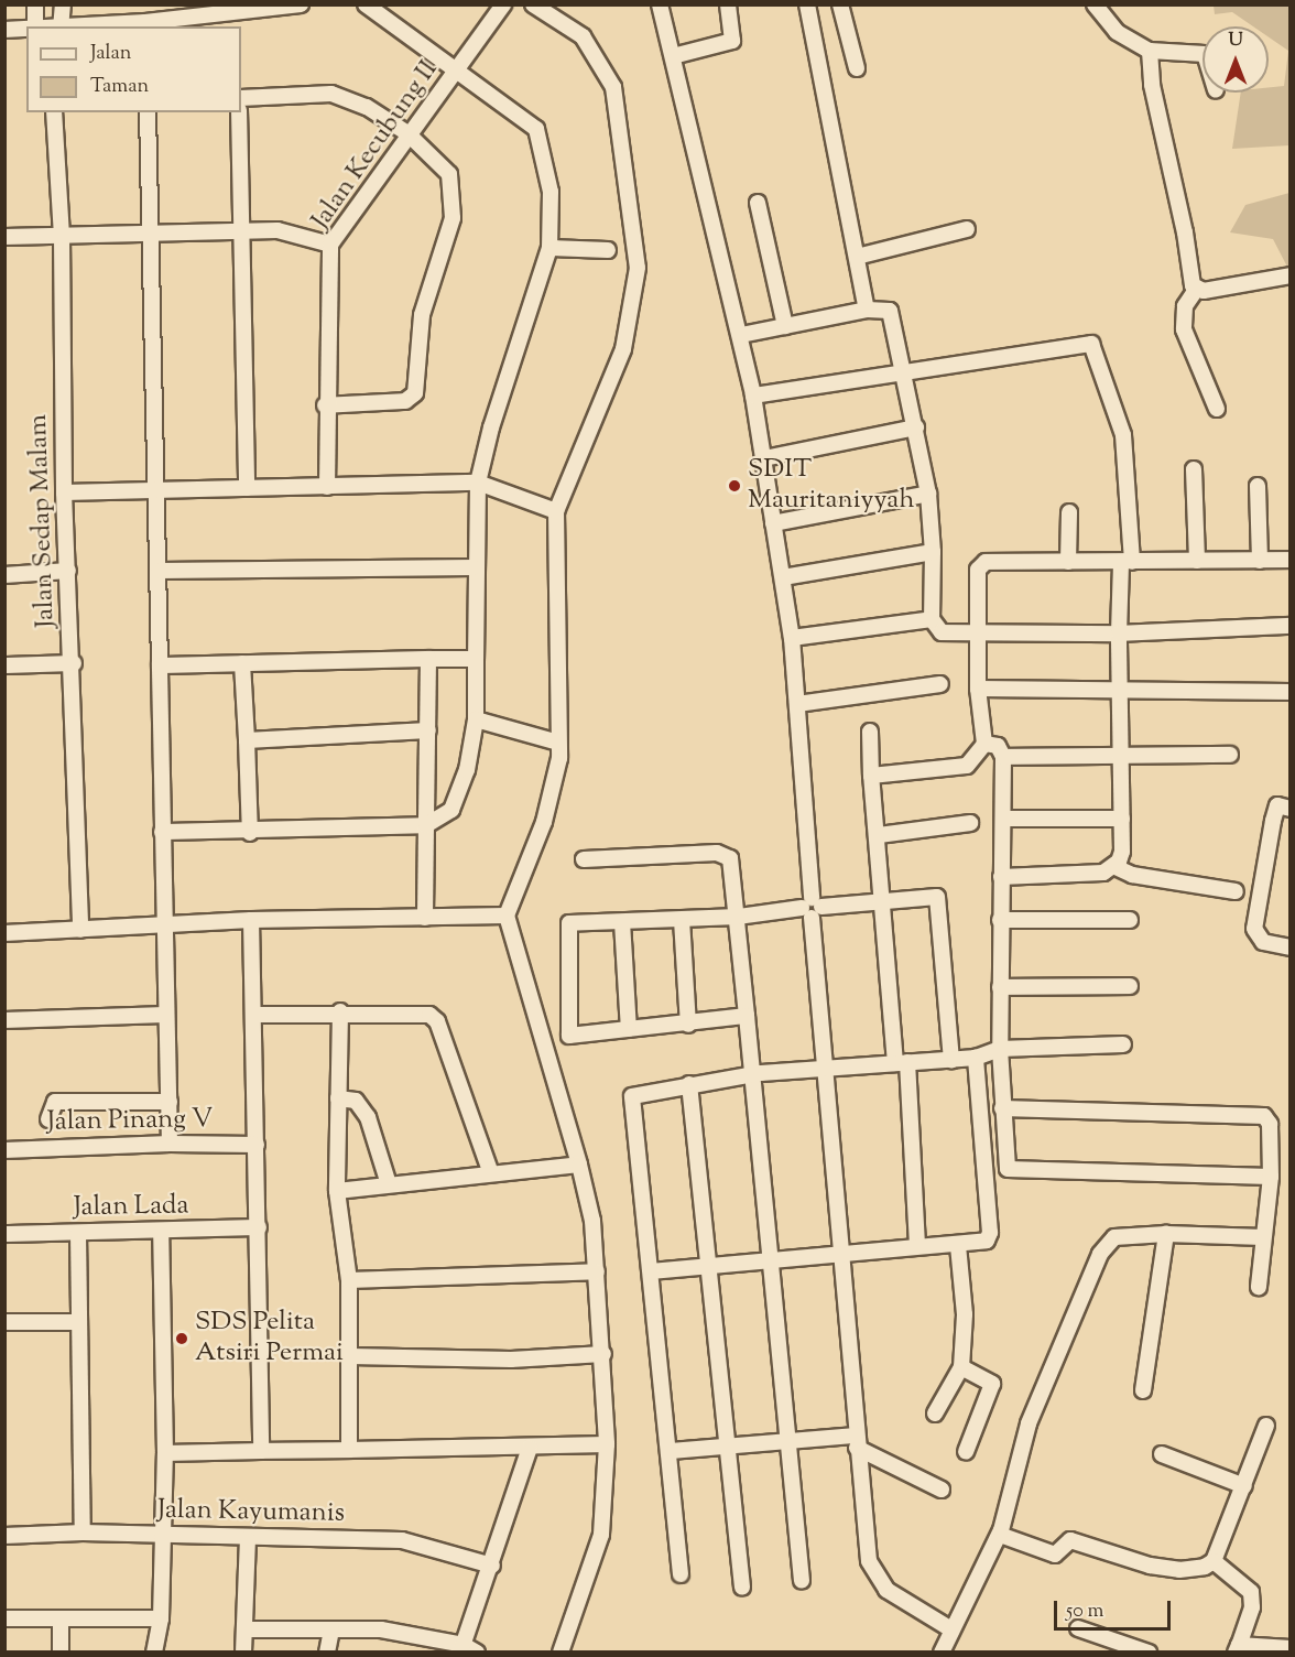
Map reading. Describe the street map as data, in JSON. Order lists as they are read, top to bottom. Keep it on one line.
{"streets":{"street":["Jalan Kecubung II","Jalan Sedap Malam","Jalan Pinang V","Jalan Lada","Jalan Kayumanis"]},"places":["SDIT Mauritaniyyah","SDS Pelita Atsiri Permai"],"legend":["Jalan","Taman"],"scale_bar":"50 m","north":"top"}
